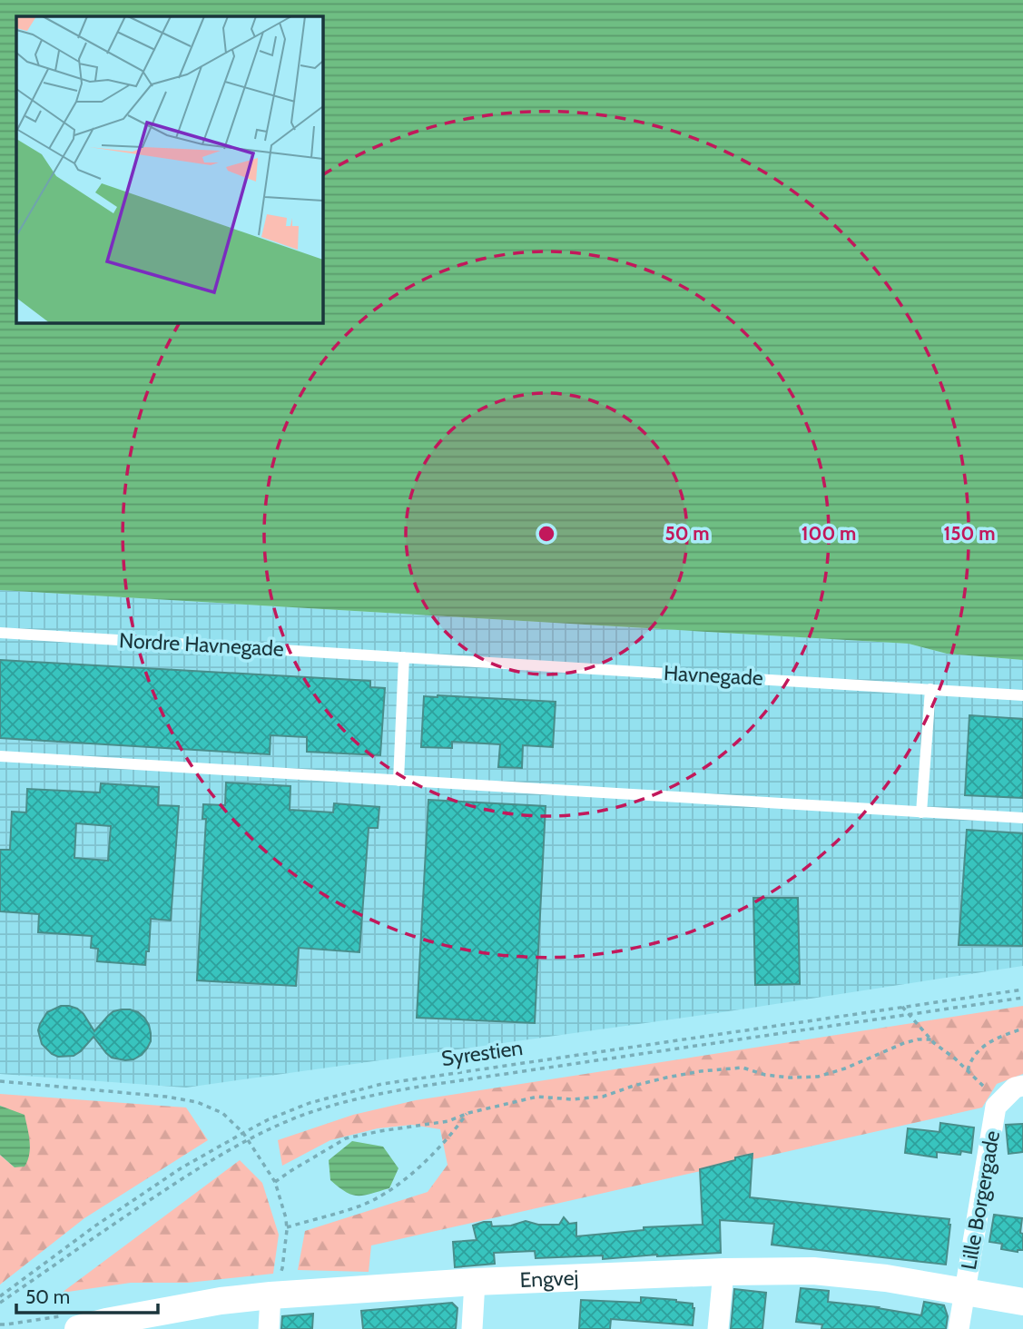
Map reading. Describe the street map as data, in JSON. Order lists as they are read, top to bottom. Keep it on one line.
{"streets":{"street":["Lille Borgergade","Engvej"],"lane":["Nordre Havnegade","Havnegade"],"path":["Syrestien"]},"crossings":[["Nordre Havnegade","Havnegade"],["Lille Borgergade","Engvej"]],"scale_bar":"50 m","rings":["50 m","100 m","150 m"]}
